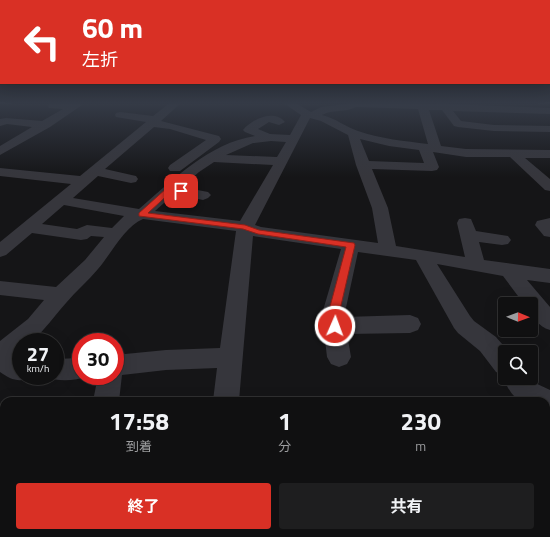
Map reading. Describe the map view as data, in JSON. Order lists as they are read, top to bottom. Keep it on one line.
{"north":"right","page":{"turn":["60 m","左折"],"speed":"27 km/h","limit":"30","eta":["17:58","到着","1","分","230","m"],"buttons":["終了","共有"]}}
